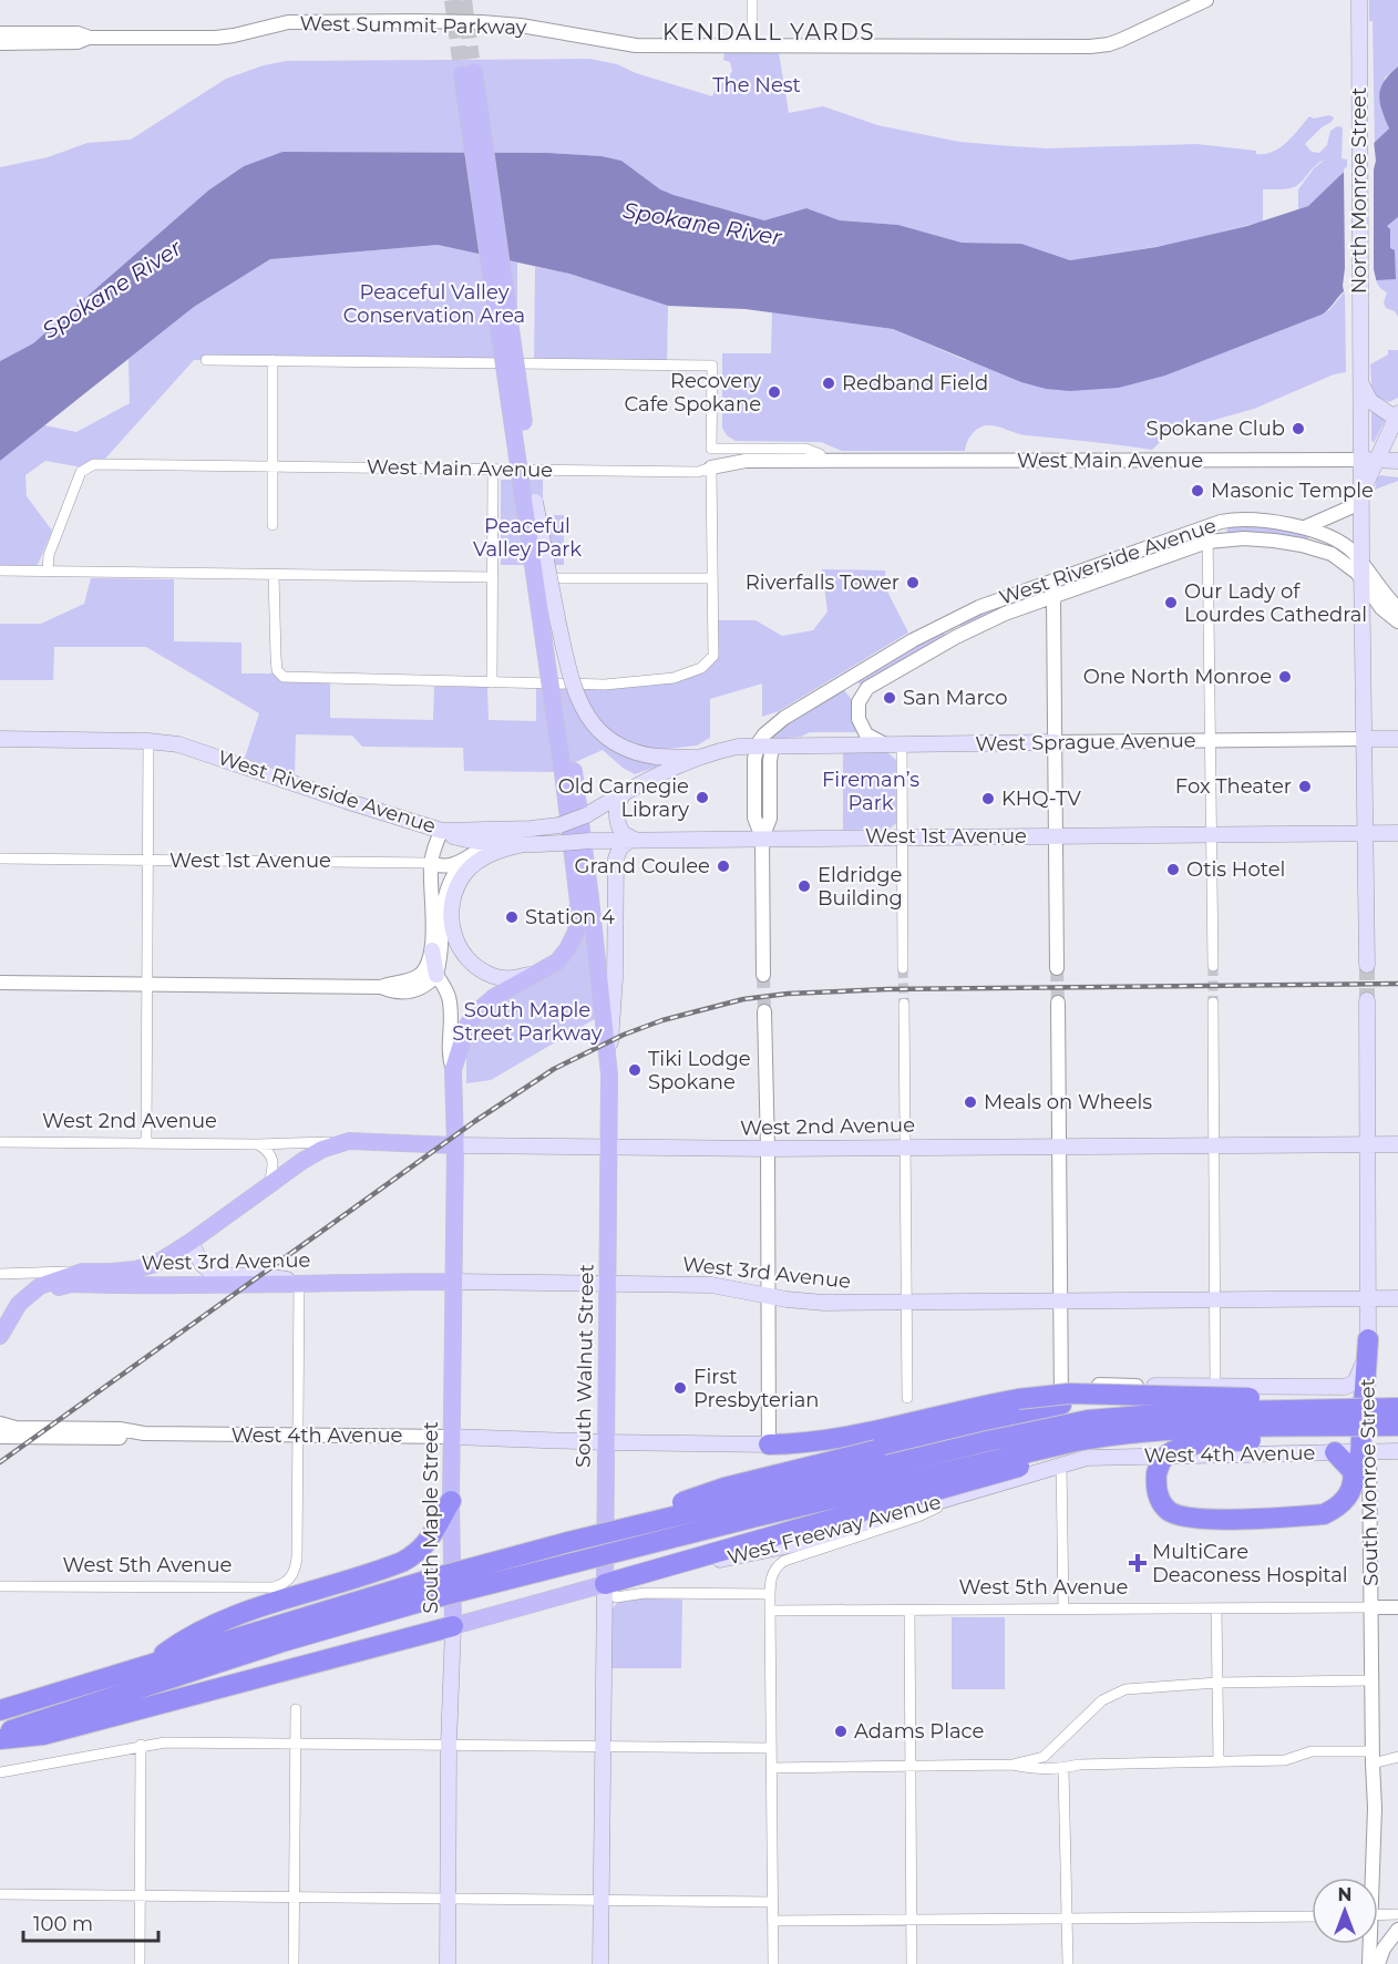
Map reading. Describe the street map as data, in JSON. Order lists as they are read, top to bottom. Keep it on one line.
{"streets":{"main road":["North Monroe Street","West Main Avenue","West Riverside Avenue","West Sprague Avenue","West 1st Avenue","West 2nd Avenue","West 3rd Avenue","South Walnut Street","West 4th Avenue","South Maple Street","West Freeway Avenue"],"street":["West Summit Parkway","South Monroe Street","West 5th Avenue"]},"crossings":[["North Monroe Street","West Main Avenue"],["North Monroe Street","West Riverside Avenue"],["North Monroe Street","West Sprague Avenue"],["West Riverside Avenue","West Sprague Avenue"],["West Riverside Avenue","West 1st Avenue"],["West Riverside Avenue","South Maple Street"],["West 1st Avenue","South Maple Street"],["West 2nd Avenue","South Walnut Street"],["West 2nd Avenue","South Maple Street"],["West 3rd Avenue","South Walnut Street"],["West 3rd Avenue","South Maple Street"],["South Walnut Street","West 4th Avenue"],["South Walnut Street","South Maple Street"],["South Walnut Street","West Freeway Avenue"],["West 4th Avenue","South Monroe Street"],["West 4th Avenue","South Maple Street"],["West 4th Avenue","West Freeway Avenue"],["West 4th Avenue","West 5th Avenue"],["South Monroe Street","West 5th Avenue"]],"districts":["KENDALL YARDS"],"water":["Spokane River"],"parks":["The Nest","Peaceful Valley Conservation Area","Peaceful Valley Park","Fireman’s Park","South Maple Street Parkway"],"places":{"other":["Redband Field","Recovery Cafe Spokane","Spokane Club","Masonic Temple","Riverfalls Tower","Our Lady of Lourdes Cathedral","One North Monroe","San Marco","Fox Theater","Old Carnegie Library","KHQ-TV","Grand Coulee","Otis Hotel","Eldridge Building","Station 4","Tiki Lodge Spokane","Meals on Wheels","First Presbyterian","Adams Place"],"health":["MultiCare Deaconess Hospital"]},"scale_bar":"100 m","north":"top"}
